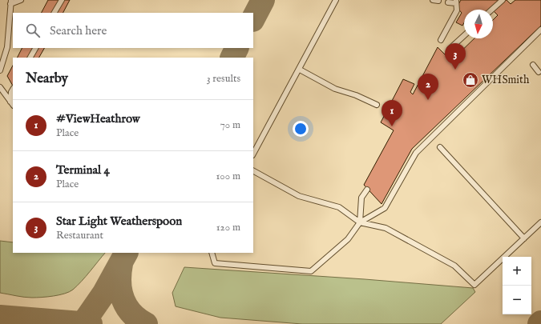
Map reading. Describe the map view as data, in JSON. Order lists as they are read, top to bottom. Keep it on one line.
{"places":{"shop":["WHSmith"]},"north":"bottom","page":{"search":"Search here","pins":["3","2","1"],"heading":["Nearby","3 results"],"list":[{"mark":"1","name":"#ViewHeathrow","note":"Place","value":"70 m"},{"mark":"2","name":"Terminal 4","note":"Place","value":"100 m"},{"mark":"3","name":"Star Light Weatherspoon","note":"Restaurant","value":"120 m"}],"map_buttons":["+","−"]}}
